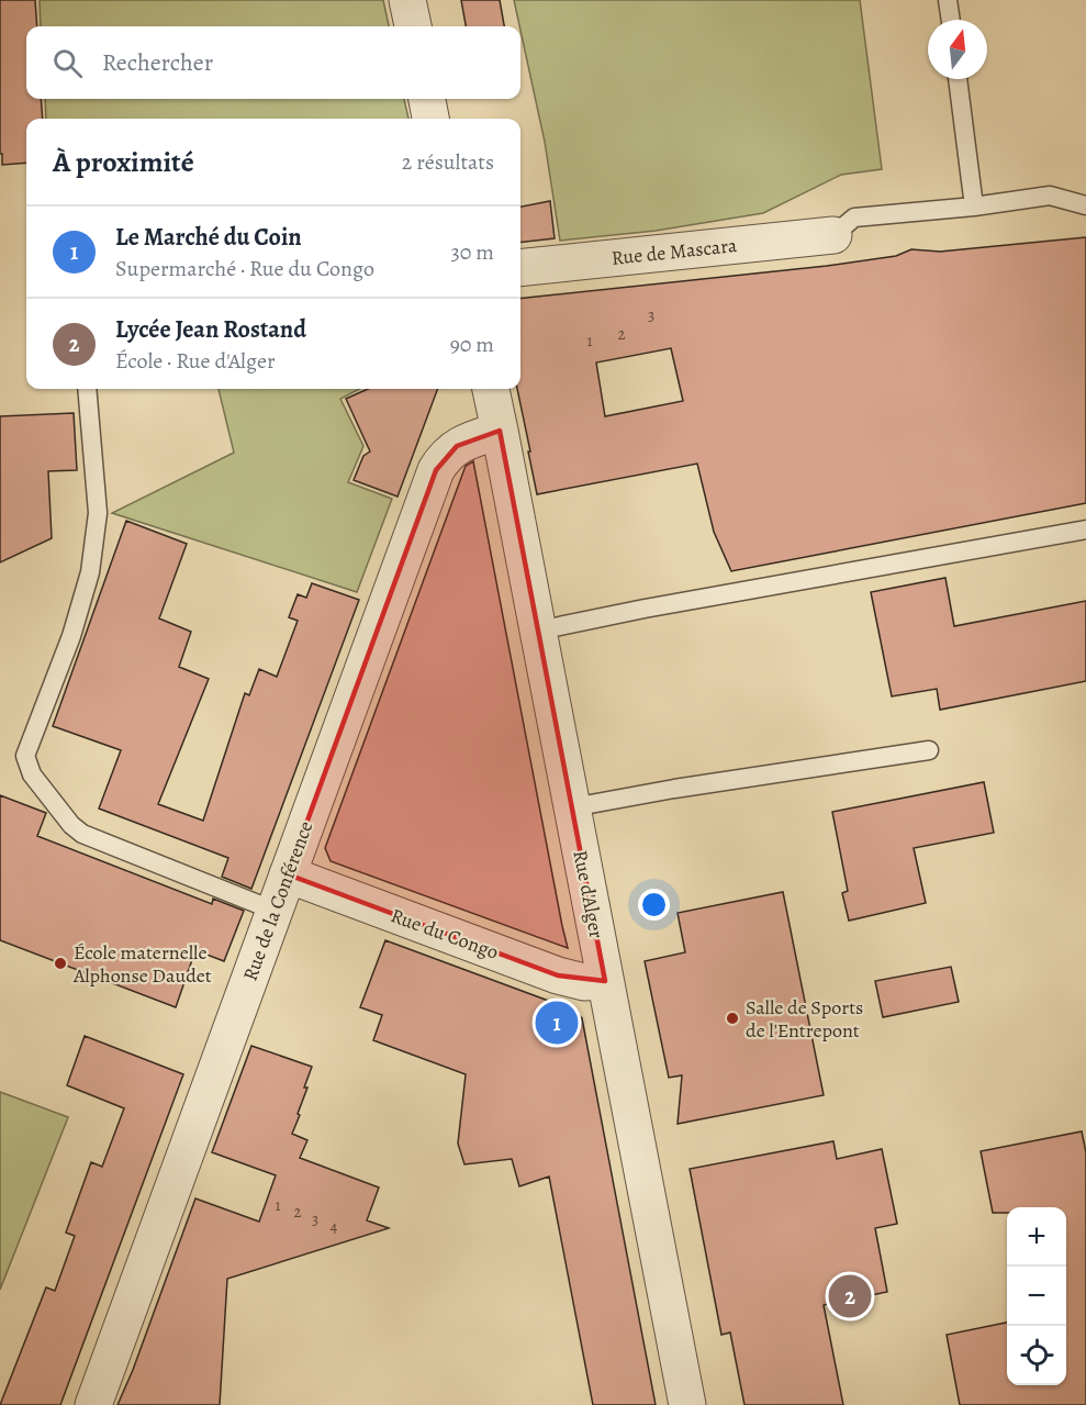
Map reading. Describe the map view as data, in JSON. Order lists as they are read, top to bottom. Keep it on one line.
{"streets":{"street":["Rue de Mascara","Rue d'Alger","Rue de la Conférence","Rue du Congo"]},"crossings":[["Rue d'Alger","Rue de la Conférence"],["Rue d'Alger","Rue du Congo"],["Rue de la Conférence","Rue du Congo"]],"places":["École maternelle Alphonse Daudet","Salle de Sports de l'Entrepont"],"house_numbers":["3","2","1","1","2","3","4"],"north":"top","page":{"search":"Rechercher","heading":["À proximité","2 résultats"],"list":[{"mark":"1","name":"Le Marché du Coin","note":"Supermarché · Rue du Congo","value":"30 m"},{"mark":"2","name":"Lycée Jean Rostand","note":"École · Rue d'Alger","value":"90 m"}],"pins":["1","2"],"map_buttons":["+","−"]}}
